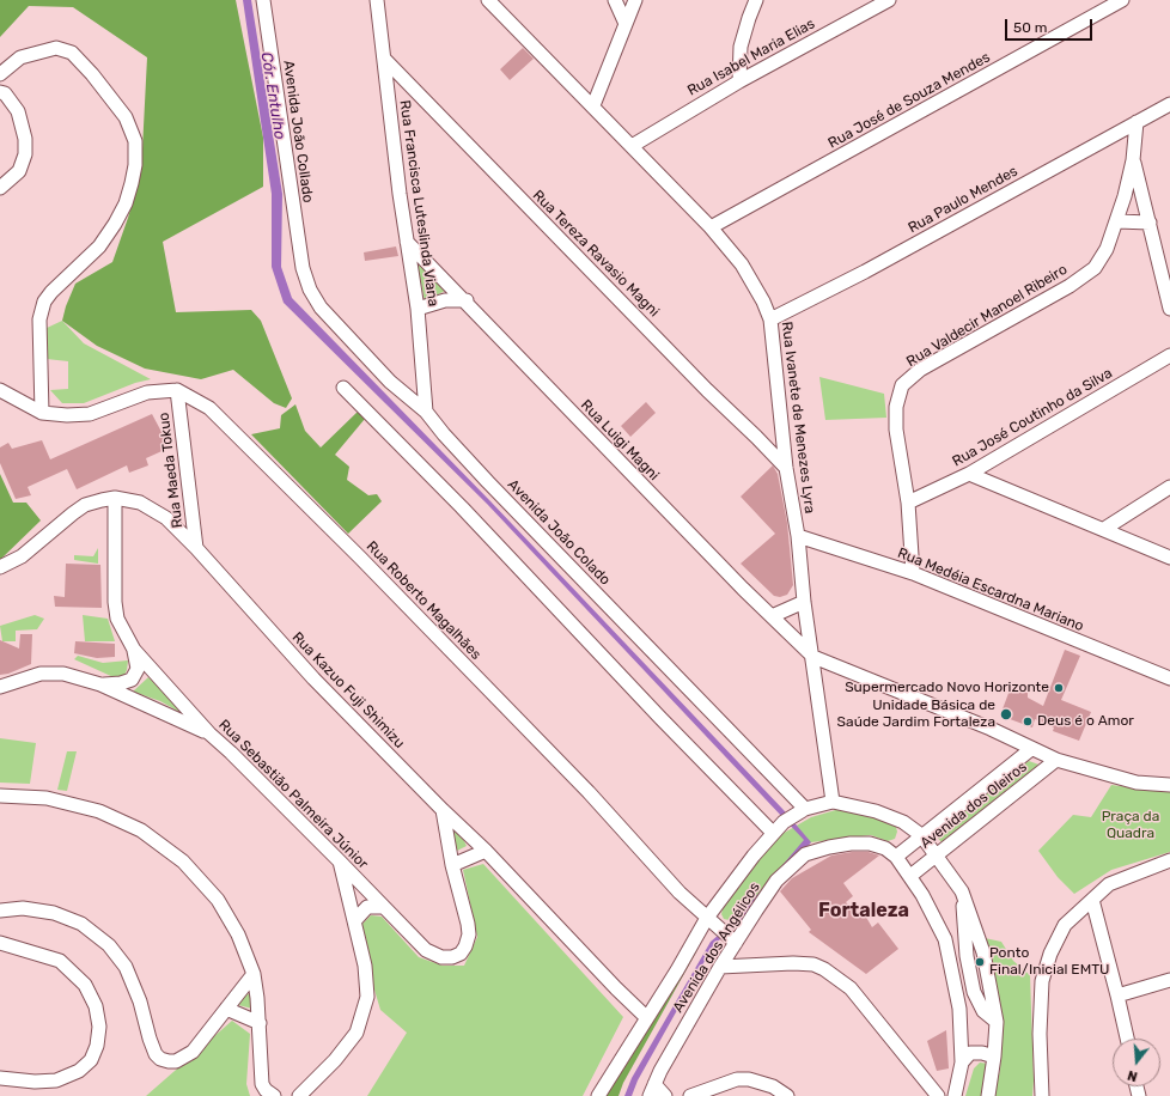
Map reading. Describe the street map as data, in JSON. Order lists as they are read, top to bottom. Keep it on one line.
{"streets":{"street":["Rua Isabel Maria Elias","Rua José de Souza Mendes","Avenida João Collado","Rua Paulo Mendes","Rua Francisca Luteslinda Viana","Rua Tereza Ravasio Magni","Rua Valdecir Manoel Ribeiro","Rua Ivanete de Menezes Lyra","Rua José Coutinho da Silva","Rua Luigi Magni","Rua Maeda Tokuo","Avenida João Colado","Rua Medéia Escardna Mariano","Rua Roberto Magalhães","Rua Kazuo Fuji Shimizu","Rua Sebastião Palmeira Júnior","Avenida dos Oleiros","Avenida dos Angélicos"]},"crossings":[["Rua Isabel Maria Elias","Rua Ivanete de Menezes Lyra"],["Rua José de Souza Mendes","Rua Ivanete de Menezes Lyra"],["Avenida João Collado","Avenida João Colado"],["Rua Paulo Mendes","Rua Valdecir Manoel Ribeiro"],["Rua Paulo Mendes","Rua Ivanete de Menezes Lyra"],["Rua Francisca Luteslinda Viana","Rua Tereza Ravasio Magni"],["Rua Francisca Luteslinda Viana","Rua Luigi Magni"],["Rua Francisca Luteslinda Viana","Avenida João Colado"],["Rua Tereza Ravasio Magni","Rua Ivanete de Menezes Lyra"],["Rua Valdecir Manoel Ribeiro","Rua José Coutinho da Silva"],["Rua Valdecir Manoel Ribeiro","Rua Medéia Escardna Mariano"],["Rua Ivanete de Menezes Lyra","Rua Luigi Magni"],["Rua Ivanete de Menezes Lyra","Rua Medéia Escardna Mariano"],["Rua Maeda Tokuo","Rua Roberto Magalhães"],["Rua Maeda Tokuo","Rua Kazuo Fuji Shimizu"],["Rua Roberto Magalhães","Avenida dos Angélicos"],["Rua Kazuo Fuji Shimizu","Rua Sebastião Palmeira Júnior"],["Avenida dos Oleiros","Avenida dos Angélicos"]],"districts":["Fortaleza"],"water":["Cór. Entulho"],"parks":["Praça da Quadra"],"places":["Supermercado Novo Horizonte","Unidade Básica de Saúde Jardim Fortaleza","Deus é o Amor","Ponto Final/Inicial EMTU"],"scale_bar":"50 m","north":"bottom"}
